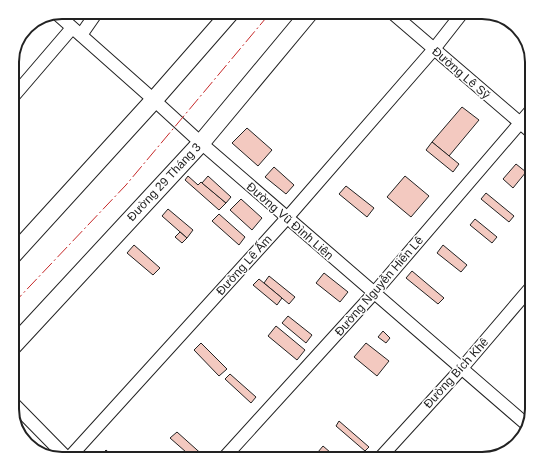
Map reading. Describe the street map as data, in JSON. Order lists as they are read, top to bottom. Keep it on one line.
{"streets":{"street":["Đường Lê Sỹ","Đường 29 Tháng 3","Đường Vũ Đình Liên","Đường Lê Ấm","Đường Nguyễn Hiến Lê","Đường Bích Khê"]},"crossings":[["Đường Lê Sỹ","Đường Lê Ấm"],["Đường Lê Sỹ","Đường Nguyễn Hiến Lê"],["Đường 29 Tháng 3","Đường Vũ Đình Liên"],["Đường Vũ Đình Liên","Đường Lê Ấm"],["Đường Vũ Đình Liên","Đường Nguyễn Hiến Lê"],["Đường Vũ Đình Liên","Đường Bích Khê"]]}
